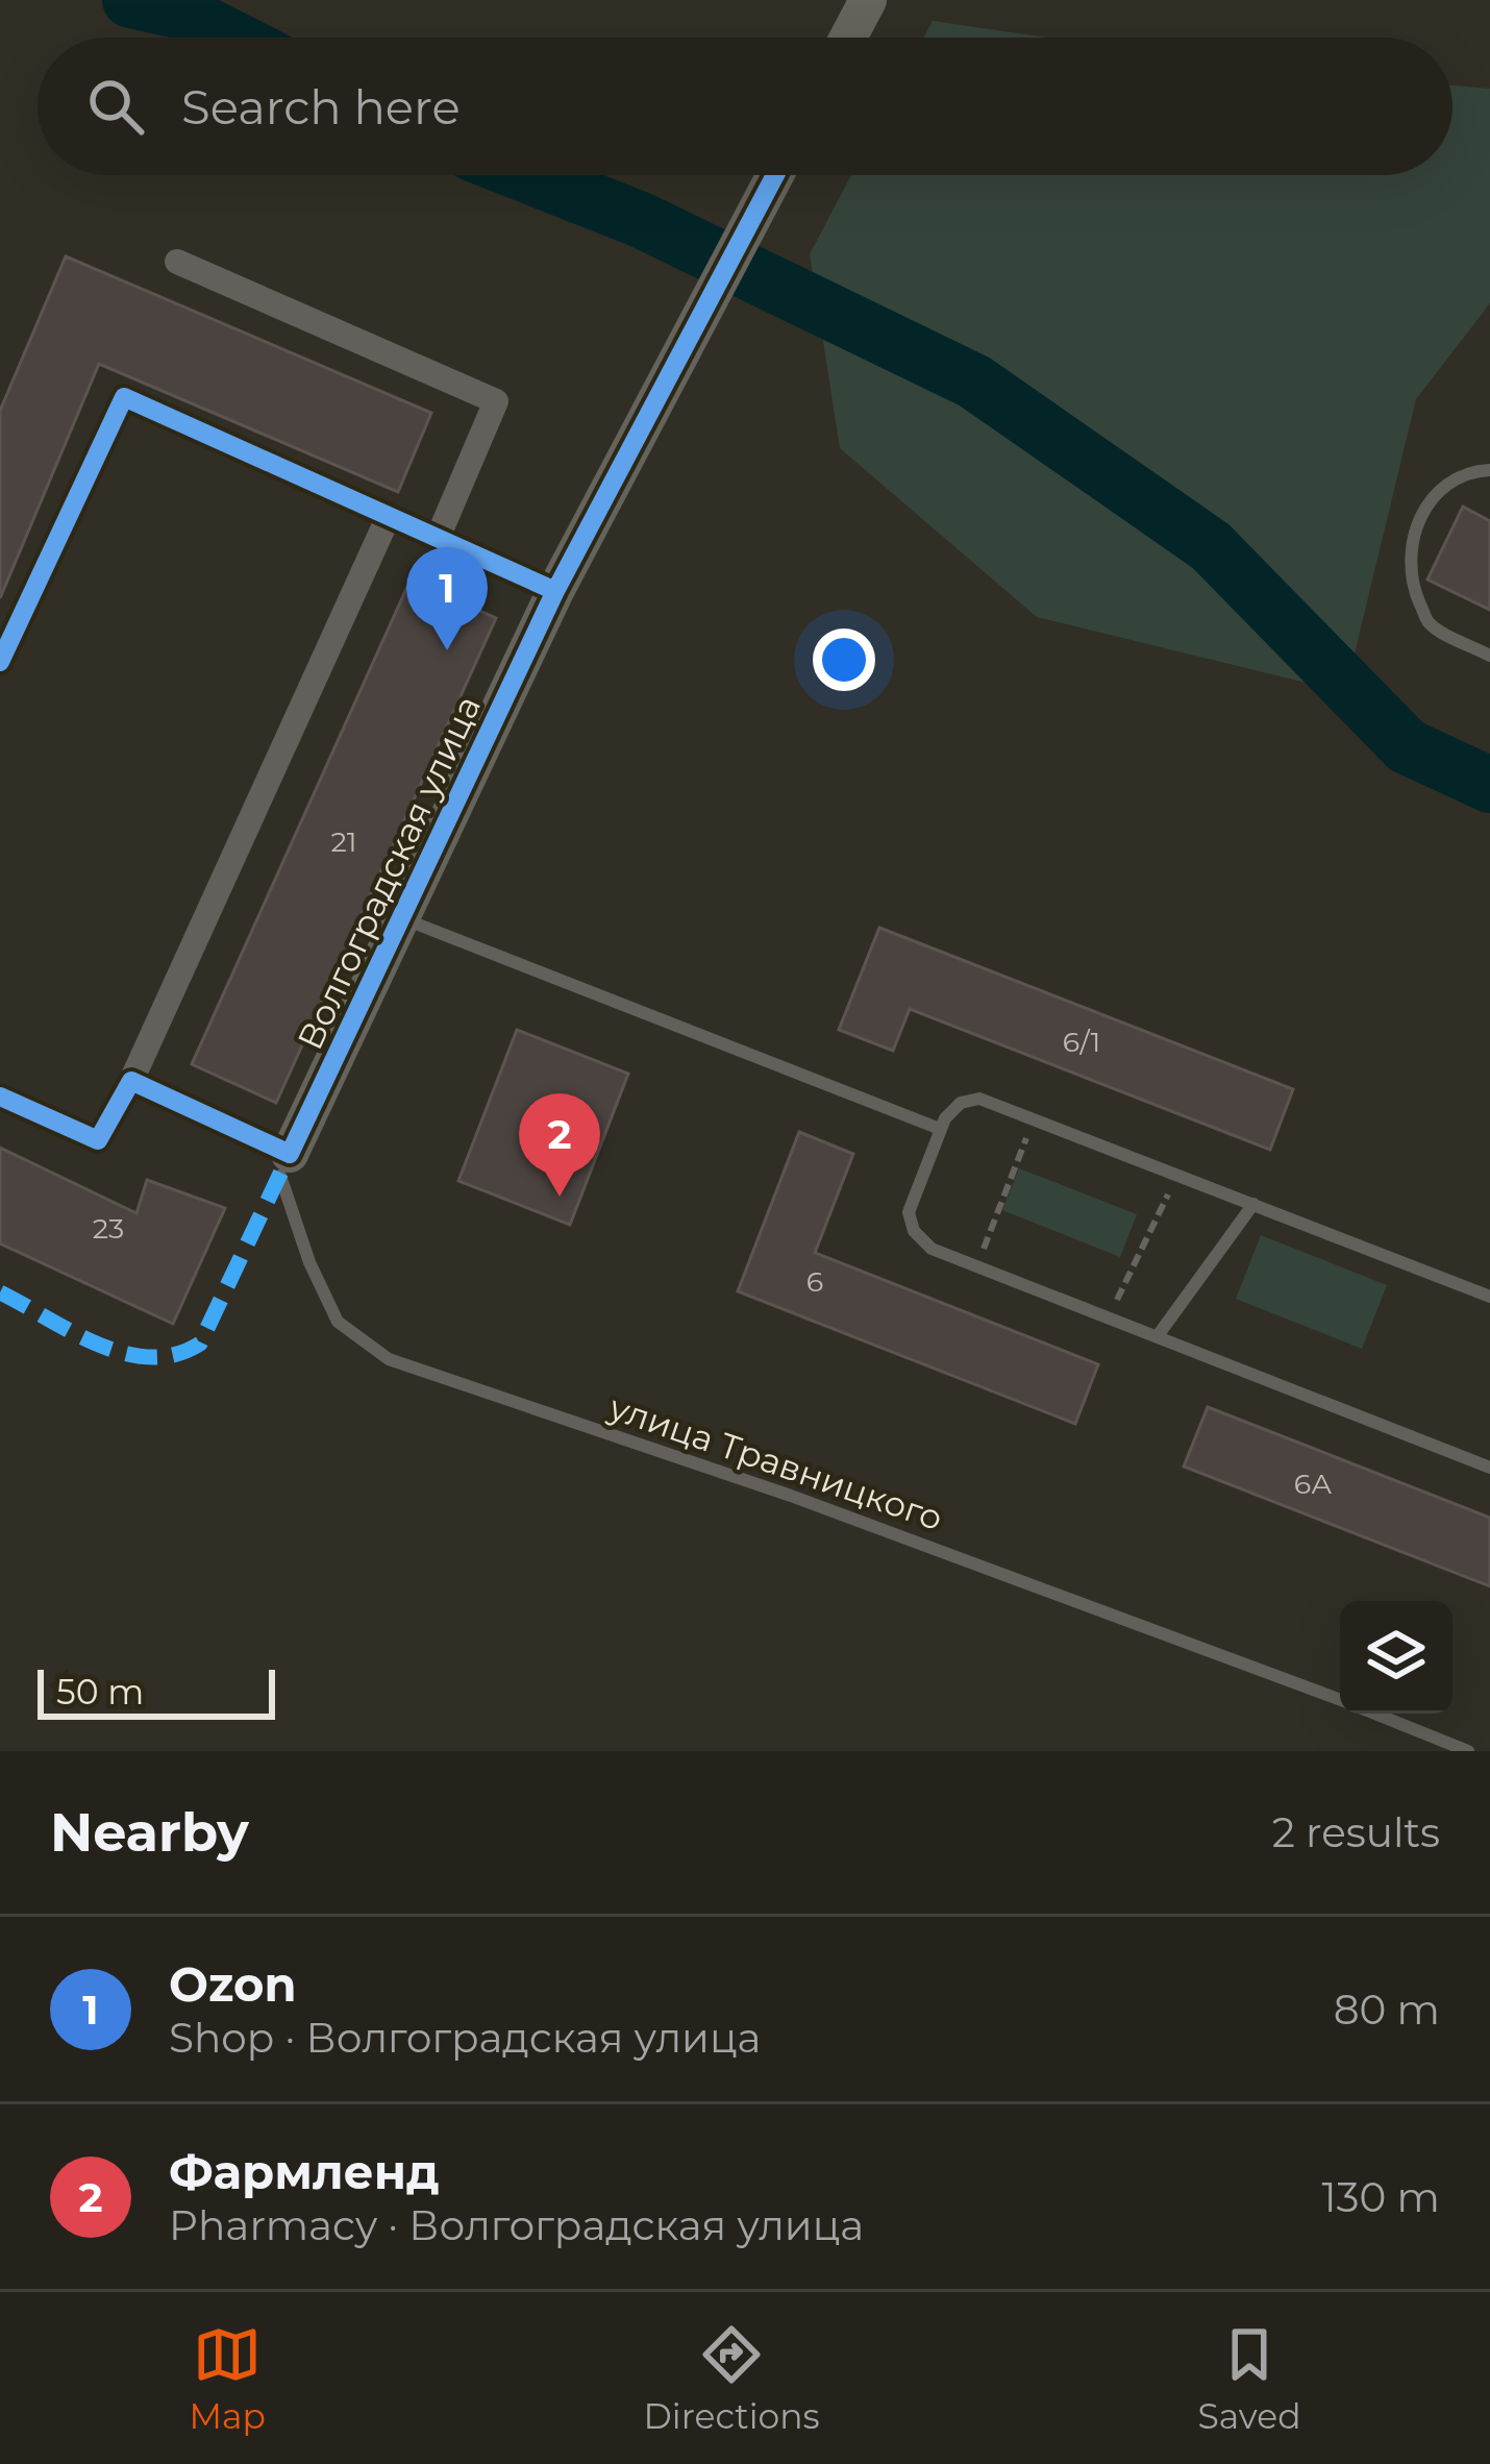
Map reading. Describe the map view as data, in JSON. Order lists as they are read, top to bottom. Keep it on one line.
{"streets":{"street":["Волгоградская улица"],"lane":["улица Травницкого"]},"crossings":[["Волгоградская улица","улица Травницкого"]],"house_numbers":["21","6/1","23","6","6А"],"scale_bar":"50 m","page":{"search":"Search here","pins":["1","2"],"scale":"50 m","heading":["Nearby","2 results"],"list":[{"mark":"1","name":"Ozon","note":"Shop · Волгоградская улица","value":"80 m"},{"mark":"2","name":"Фармленд","note":"Pharmacy · Волгоградская улица","value":"130 m"}],"nav":["Map","Directions","Saved"]}}
